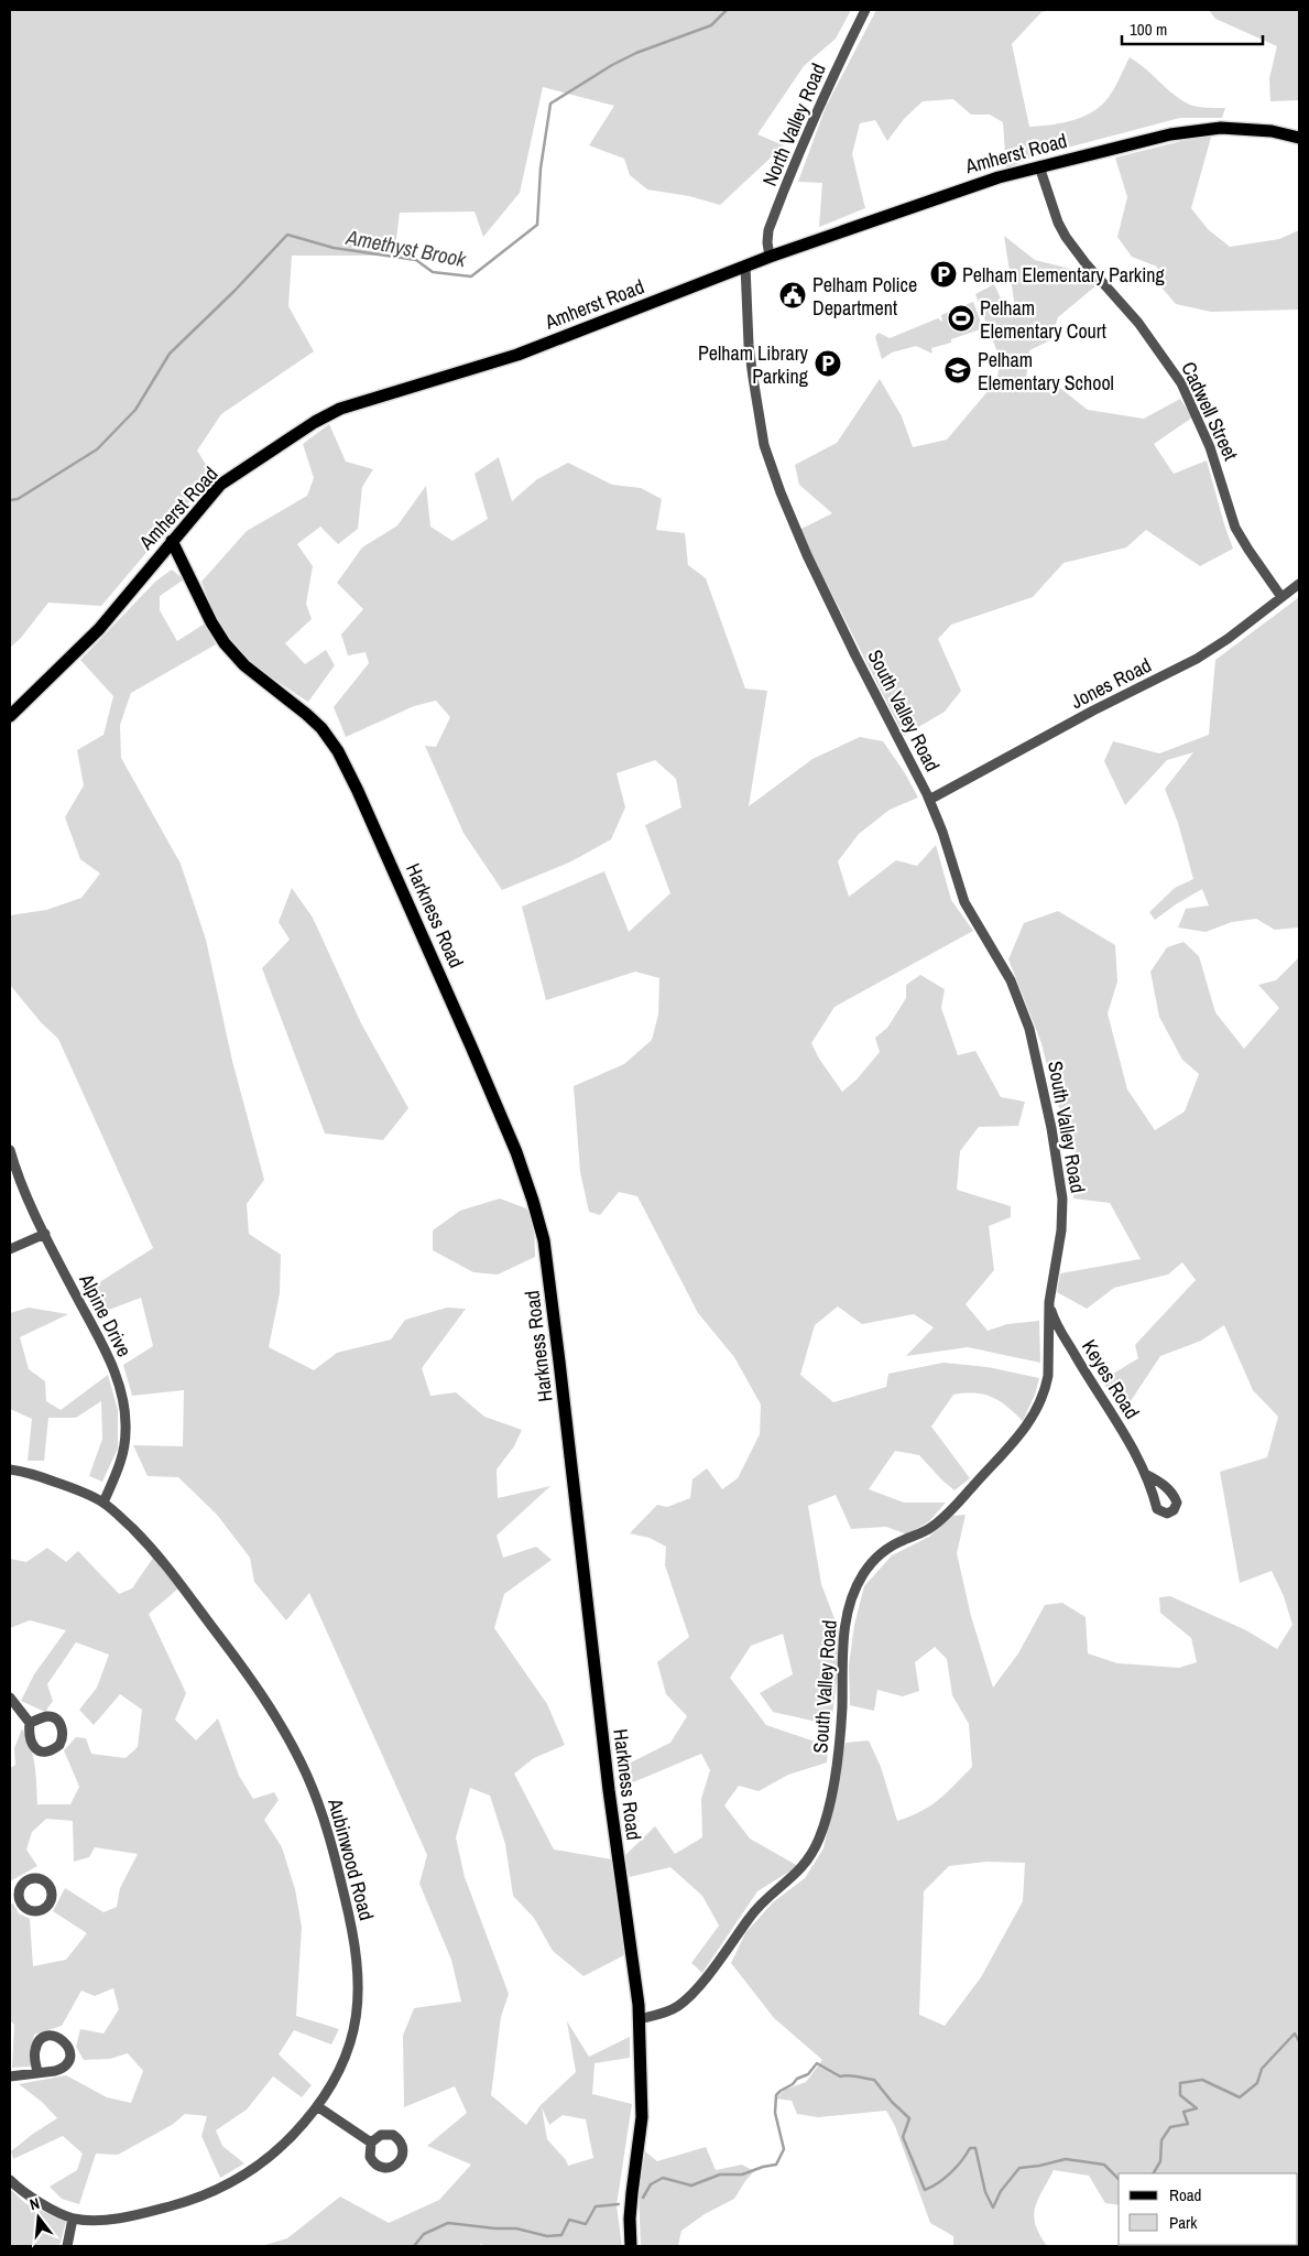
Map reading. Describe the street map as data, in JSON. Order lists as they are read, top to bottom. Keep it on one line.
{"streets":{"main road":["Amherst Road","Harkness Road"],"street":["North Valley Road","Cadwell Street","Jones Road","South Valley Road","Alpine Drive","Keyes Road","Aubinwood Road"]},"crossings":[["North Valley Road","Amherst Road"],["Amherst Road","Cadwell Street"],["Amherst Road","South Valley Road"],["Amherst Road","Harkness Road"],["Cadwell Street","Jones Road"],["Jones Road","South Valley Road"],["South Valley Road","Harkness Road"],["South Valley Road","Keyes Road"],["Alpine Drive","Aubinwood Road"]],"water":["Amethyst Brook"],"places":{"parking":["Pelham Elementary Parking","Pelham Library Parking"],"public building":["Pelham Police Department"],"sports":["Pelham Elementary Court"],"school or university":["Pelham Elementary School"]},"legend":["Road","Park"],"scale_bar":"100 m","north":"top"}
